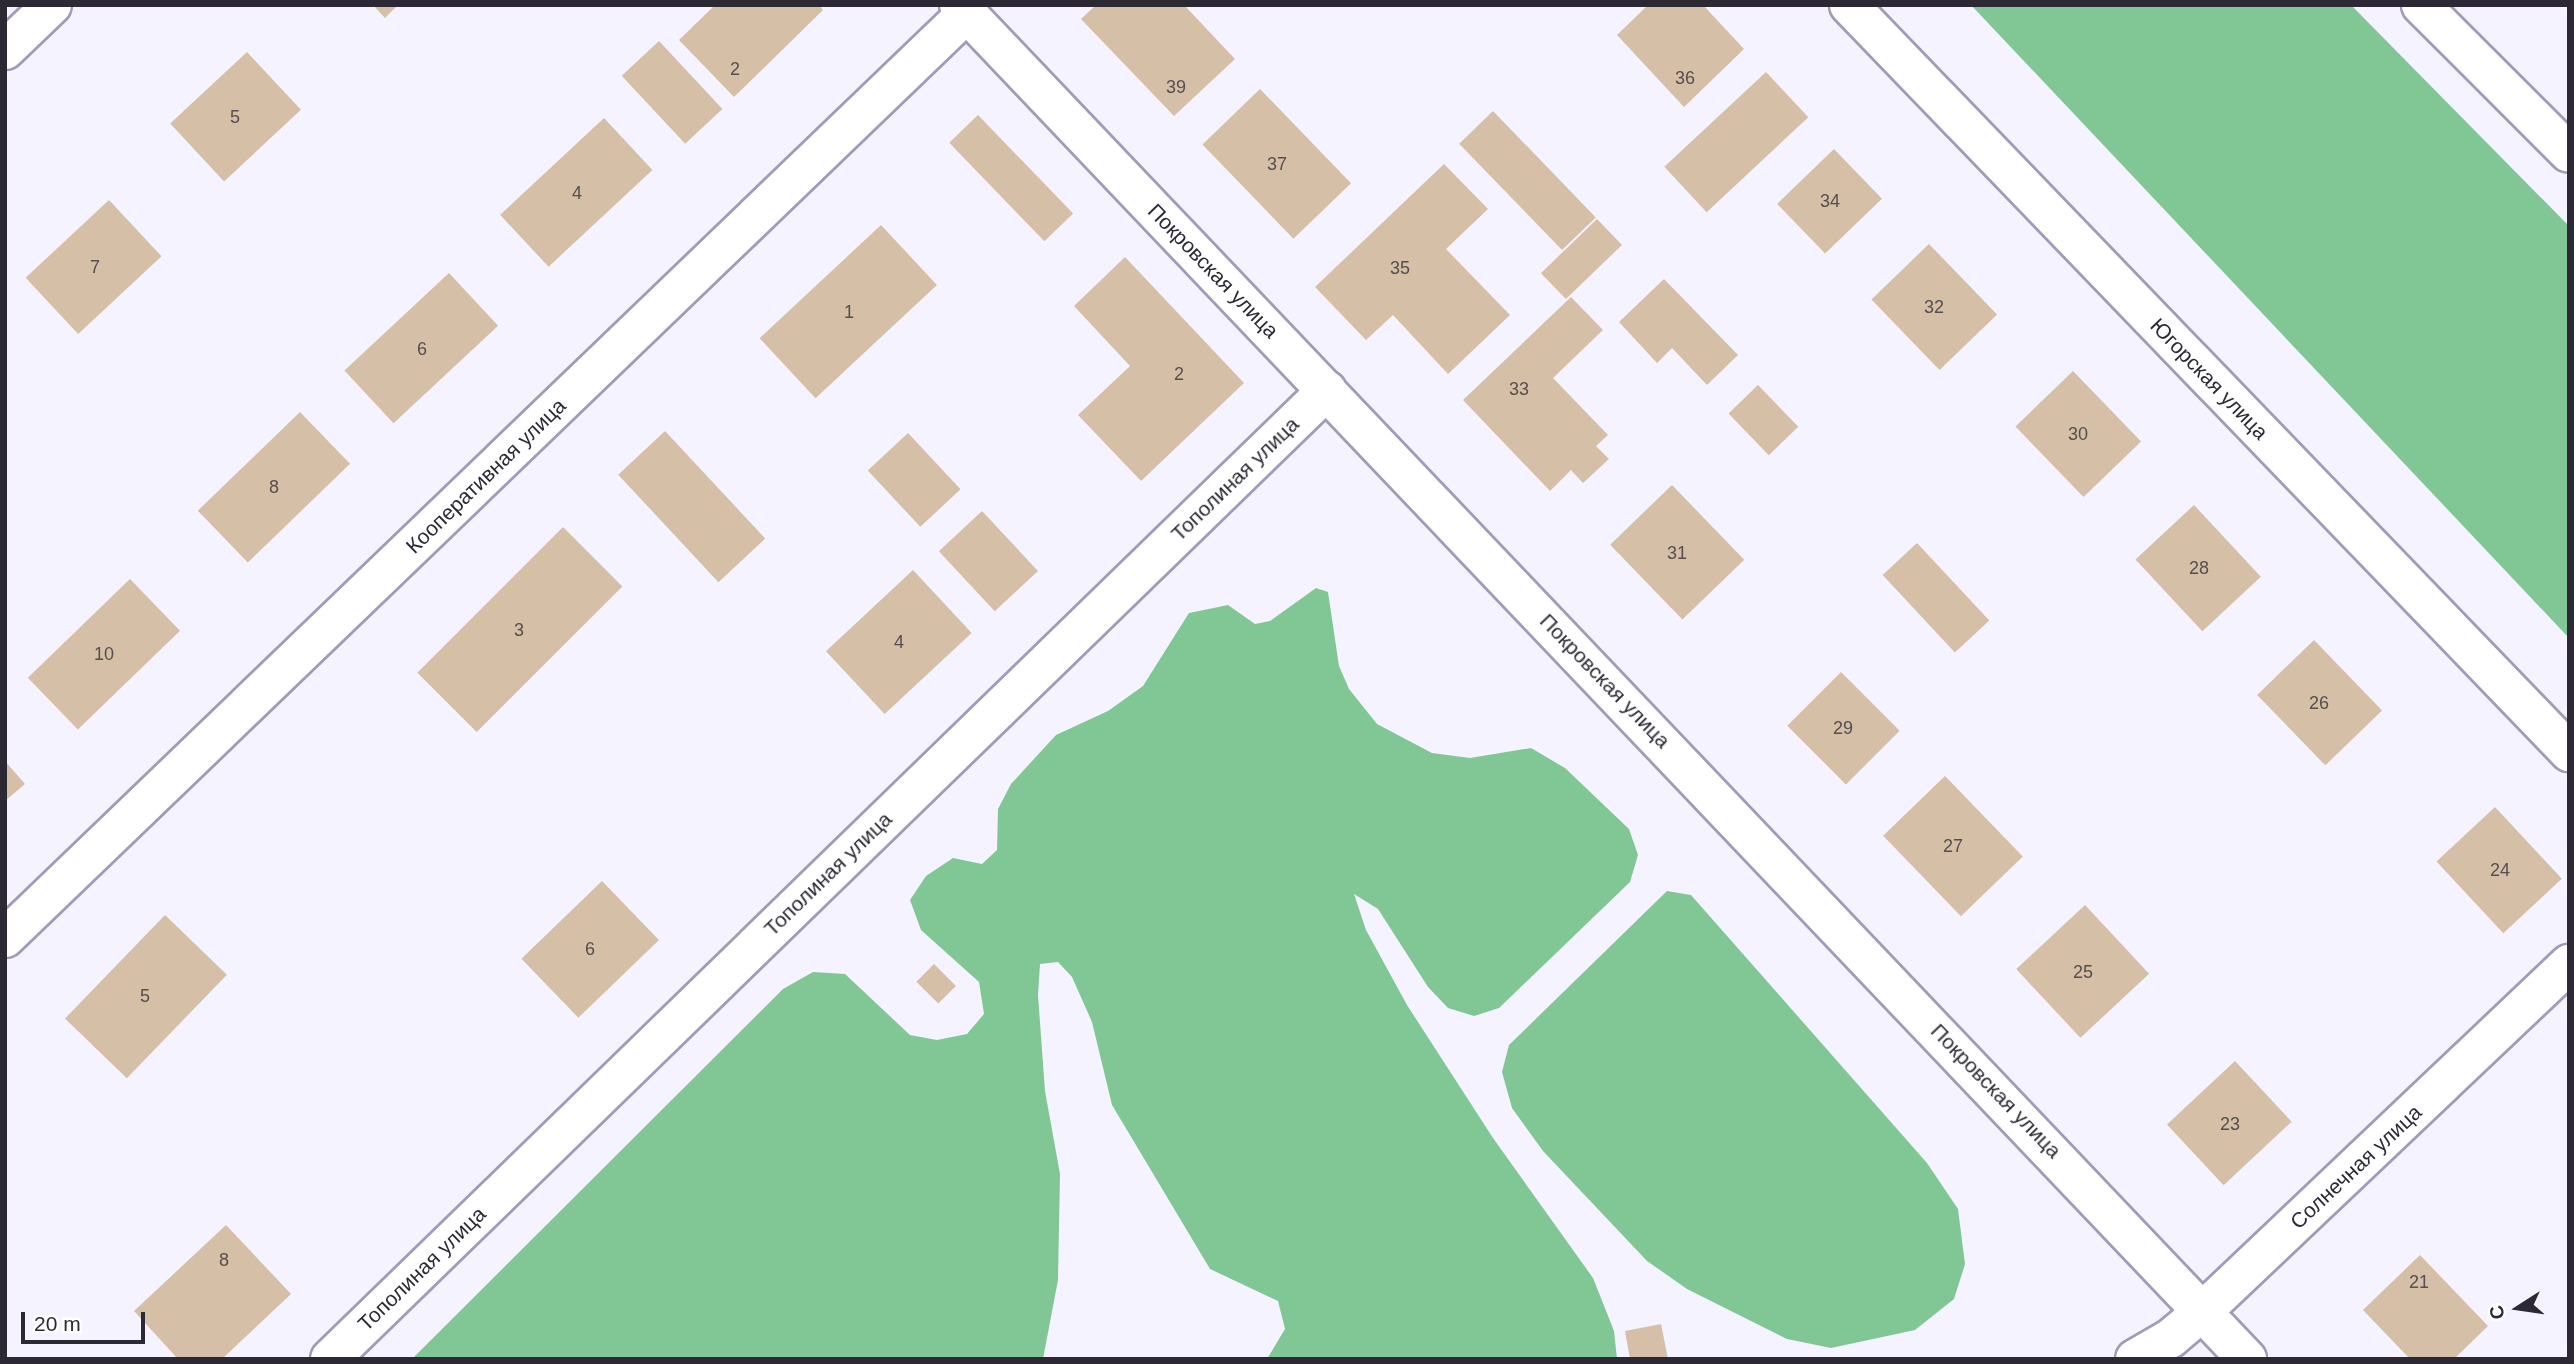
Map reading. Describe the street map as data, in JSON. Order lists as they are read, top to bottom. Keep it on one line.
{"streets":{"street":["Покровская улица","Югорская улица","Кооперативная улица","Тополиная улица","Солнечная улица"]},"crossings":[["Покровская улица","Кооперативная улица"],["Покровская улица","Тополиная улица"],["Покровская улица","Солнечная улица"]],"house_numbers":["2","36","39","5","37","4","34","7","35","32","1","6","2","33","30","8","31","28","3","4","10","26","29","27","24","6","25","5","23","8","21"],"scale_bar":"20 m","north":"left"}
